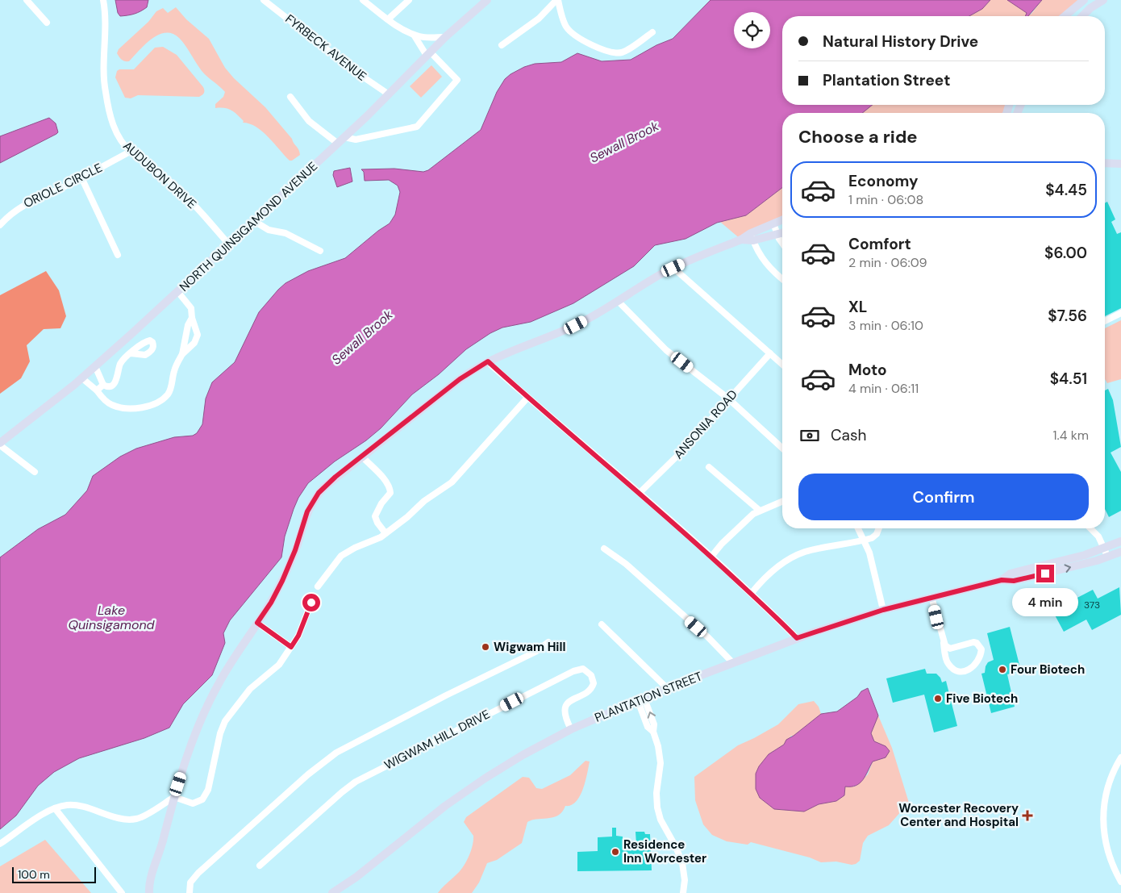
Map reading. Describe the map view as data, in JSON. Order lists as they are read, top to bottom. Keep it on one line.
{"streets":{"main road":["NORTH QUINSIGAMOND AVENUE","PLANTATION STREET"],"street":["FYRBECK AVENUE","AUDUBON DRIVE","ORIOLE CIRCLE","ANSONIA ROAD","WIGWAM HILL DRIVE"]},"crossings":[["FYRBECK AVENUE","NORTH QUINSIGAMOND AVENUE"],["AUDUBON DRIVE","ORIOLE CIRCLE"],["AUDUBON DRIVE","NORTH QUINSIGAMOND AVENUE"],["PLANTATION STREET","WIGWAM HILL DRIVE"]],"water":["Sewall Brook","Lake Quinsigamond"],"places":{"other":["Wigwam Hill","Four Biotech","Five Biotech","Residence Inn Worcester"],"health":["Worcester Recovery Center and Hospital"]},"house_numbers":["373"],"scale_bar":"100 m","page":{"banner":["Natural History Drive","Plantation Street"],"heading":"Choose a ride","list":[{"name":"Economy","note":"1 min · 06:08","value":"$4.45"},{"name":"Comfort","note":"2 min · 06:09","value":"$6.00"},{"name":"XL","note":"3 min · 06:10","value":"$7.56"},{"name":"Moto","note":"4 min · 06:11","value":"$4.51"}],"pay":["Cash","1.4 km"],"buttons":"Confirm","bubble":"4 min","scale":"100 m"}}
